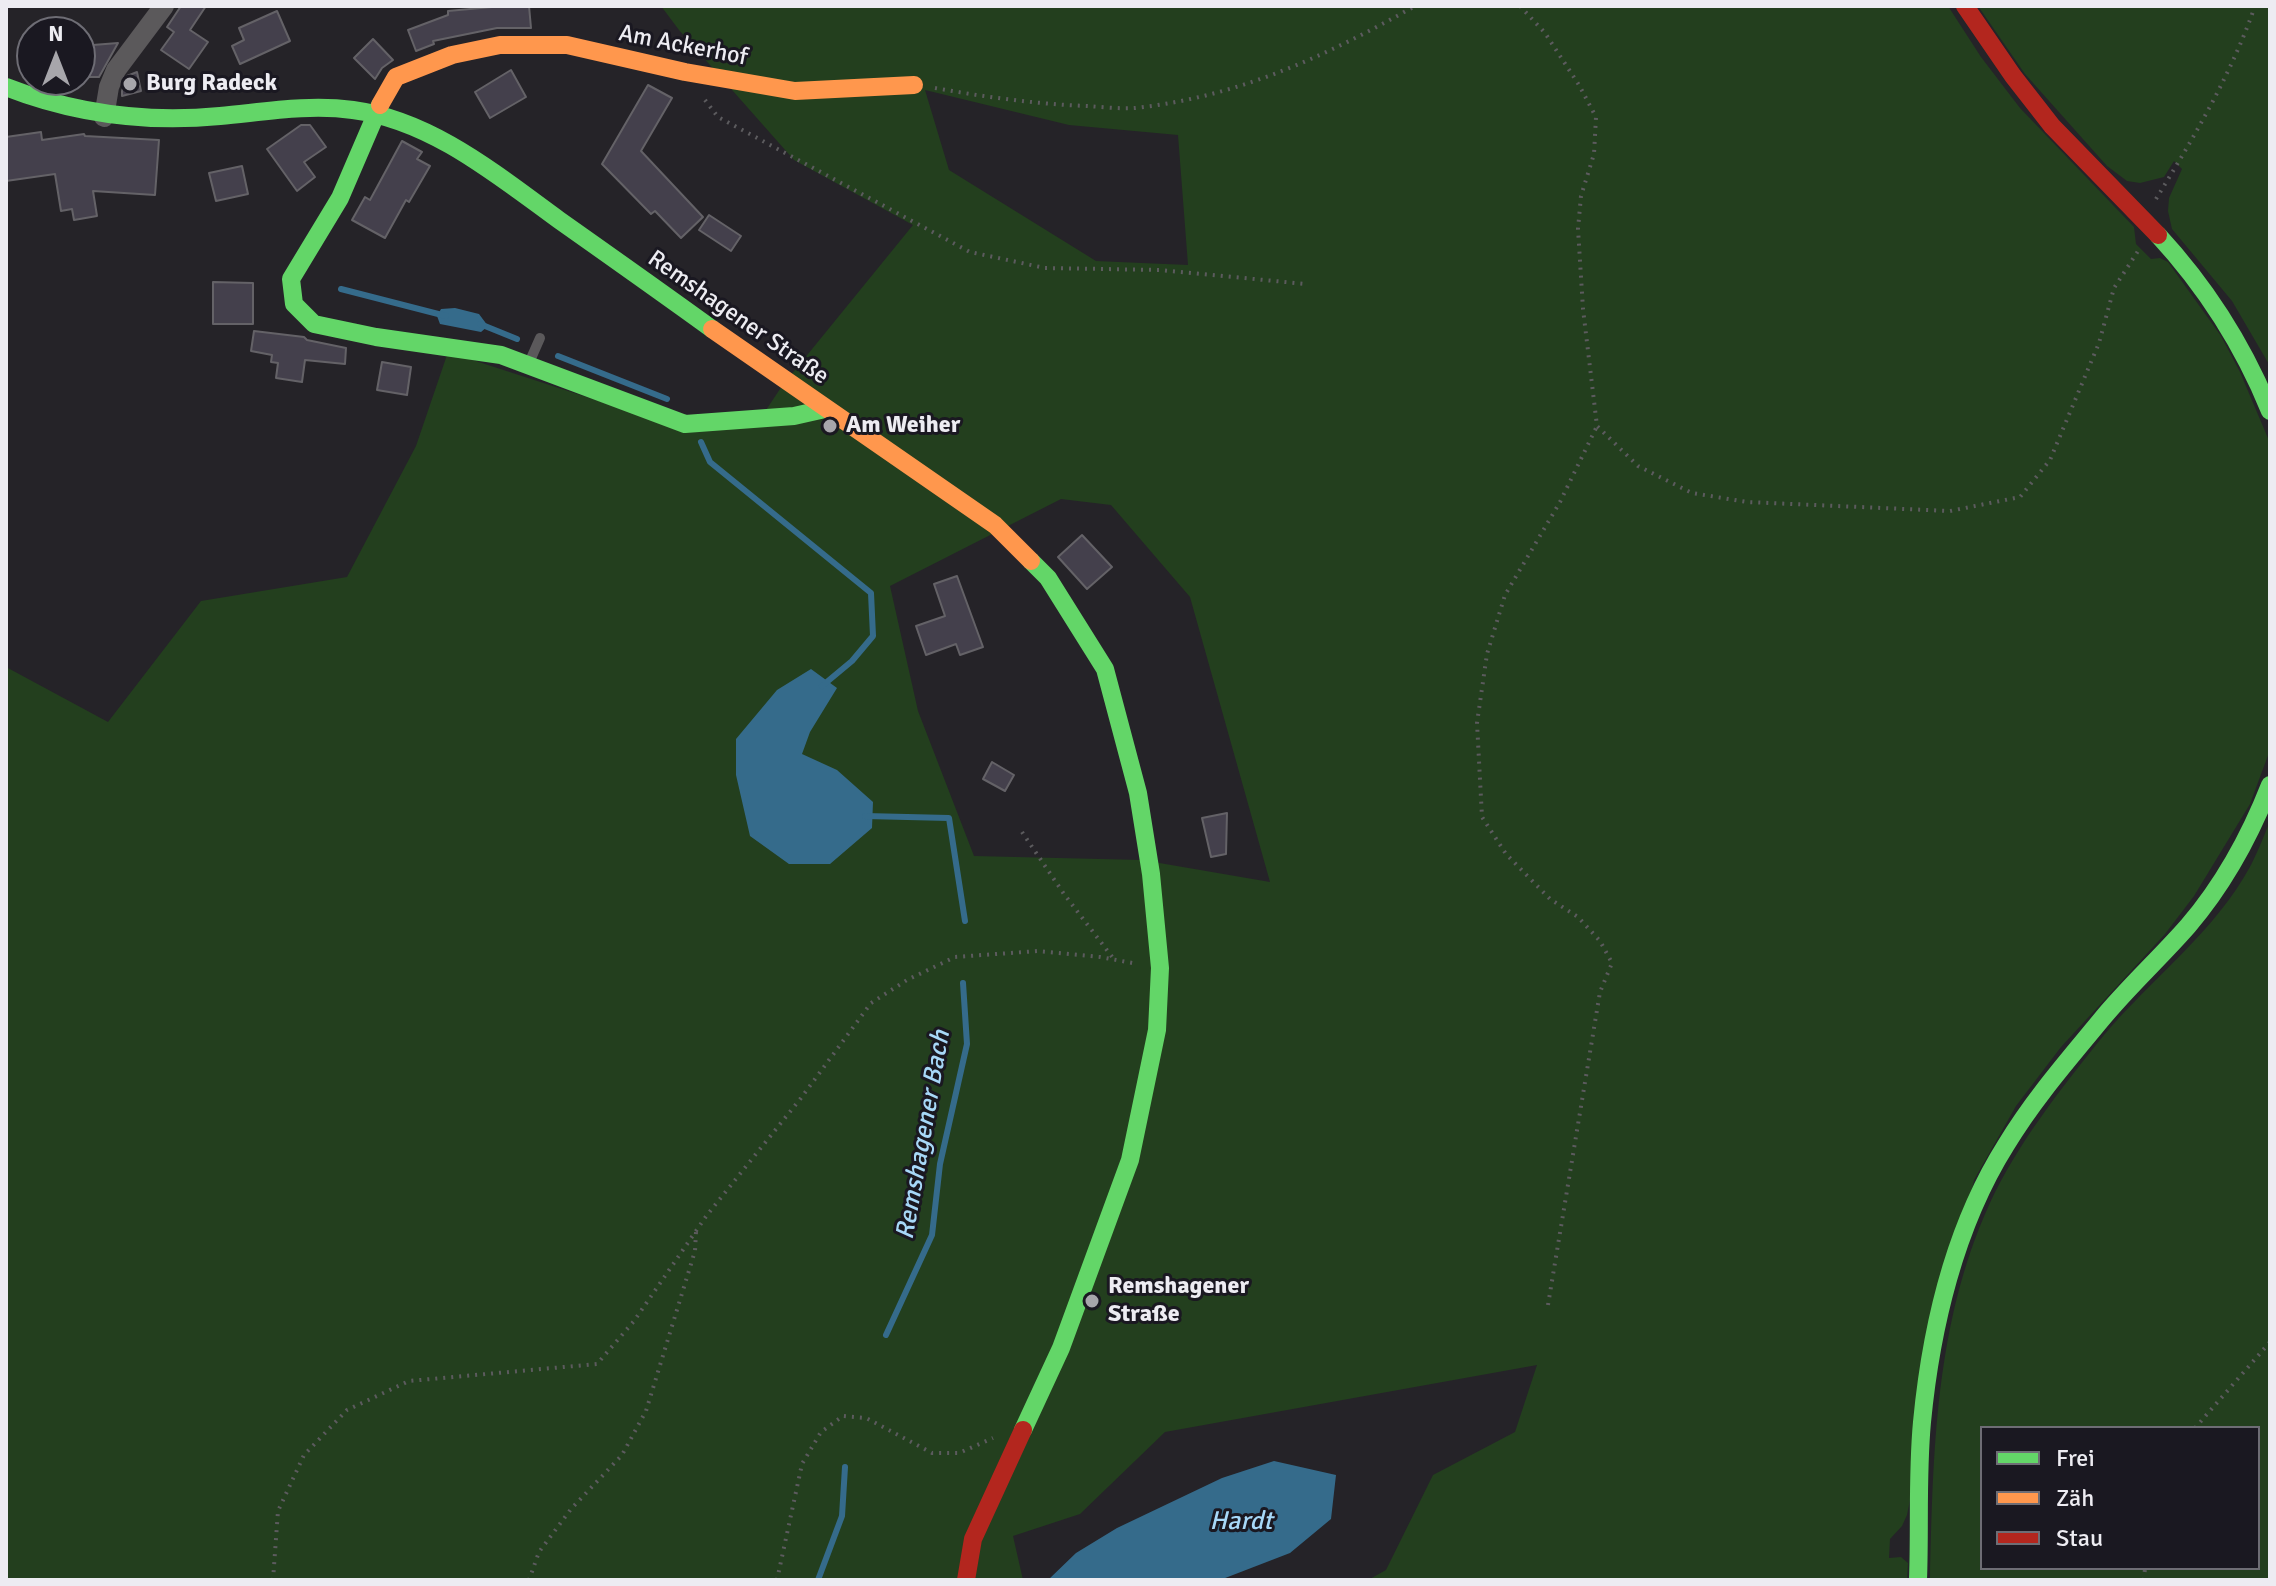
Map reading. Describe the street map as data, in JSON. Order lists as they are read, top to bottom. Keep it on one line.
{"streets":{"street":["Am Ackerhof","Remshagener Straße"]},"crossings":[["Am Ackerhof","Remshagener Straße"]],"water":["Remshagener Bach","Hardt"],"places":["Burg Radeck","Am Weiher","Remshagener Straße"],"legend":["Frei","Zäh","Stau"],"north":"top"}
